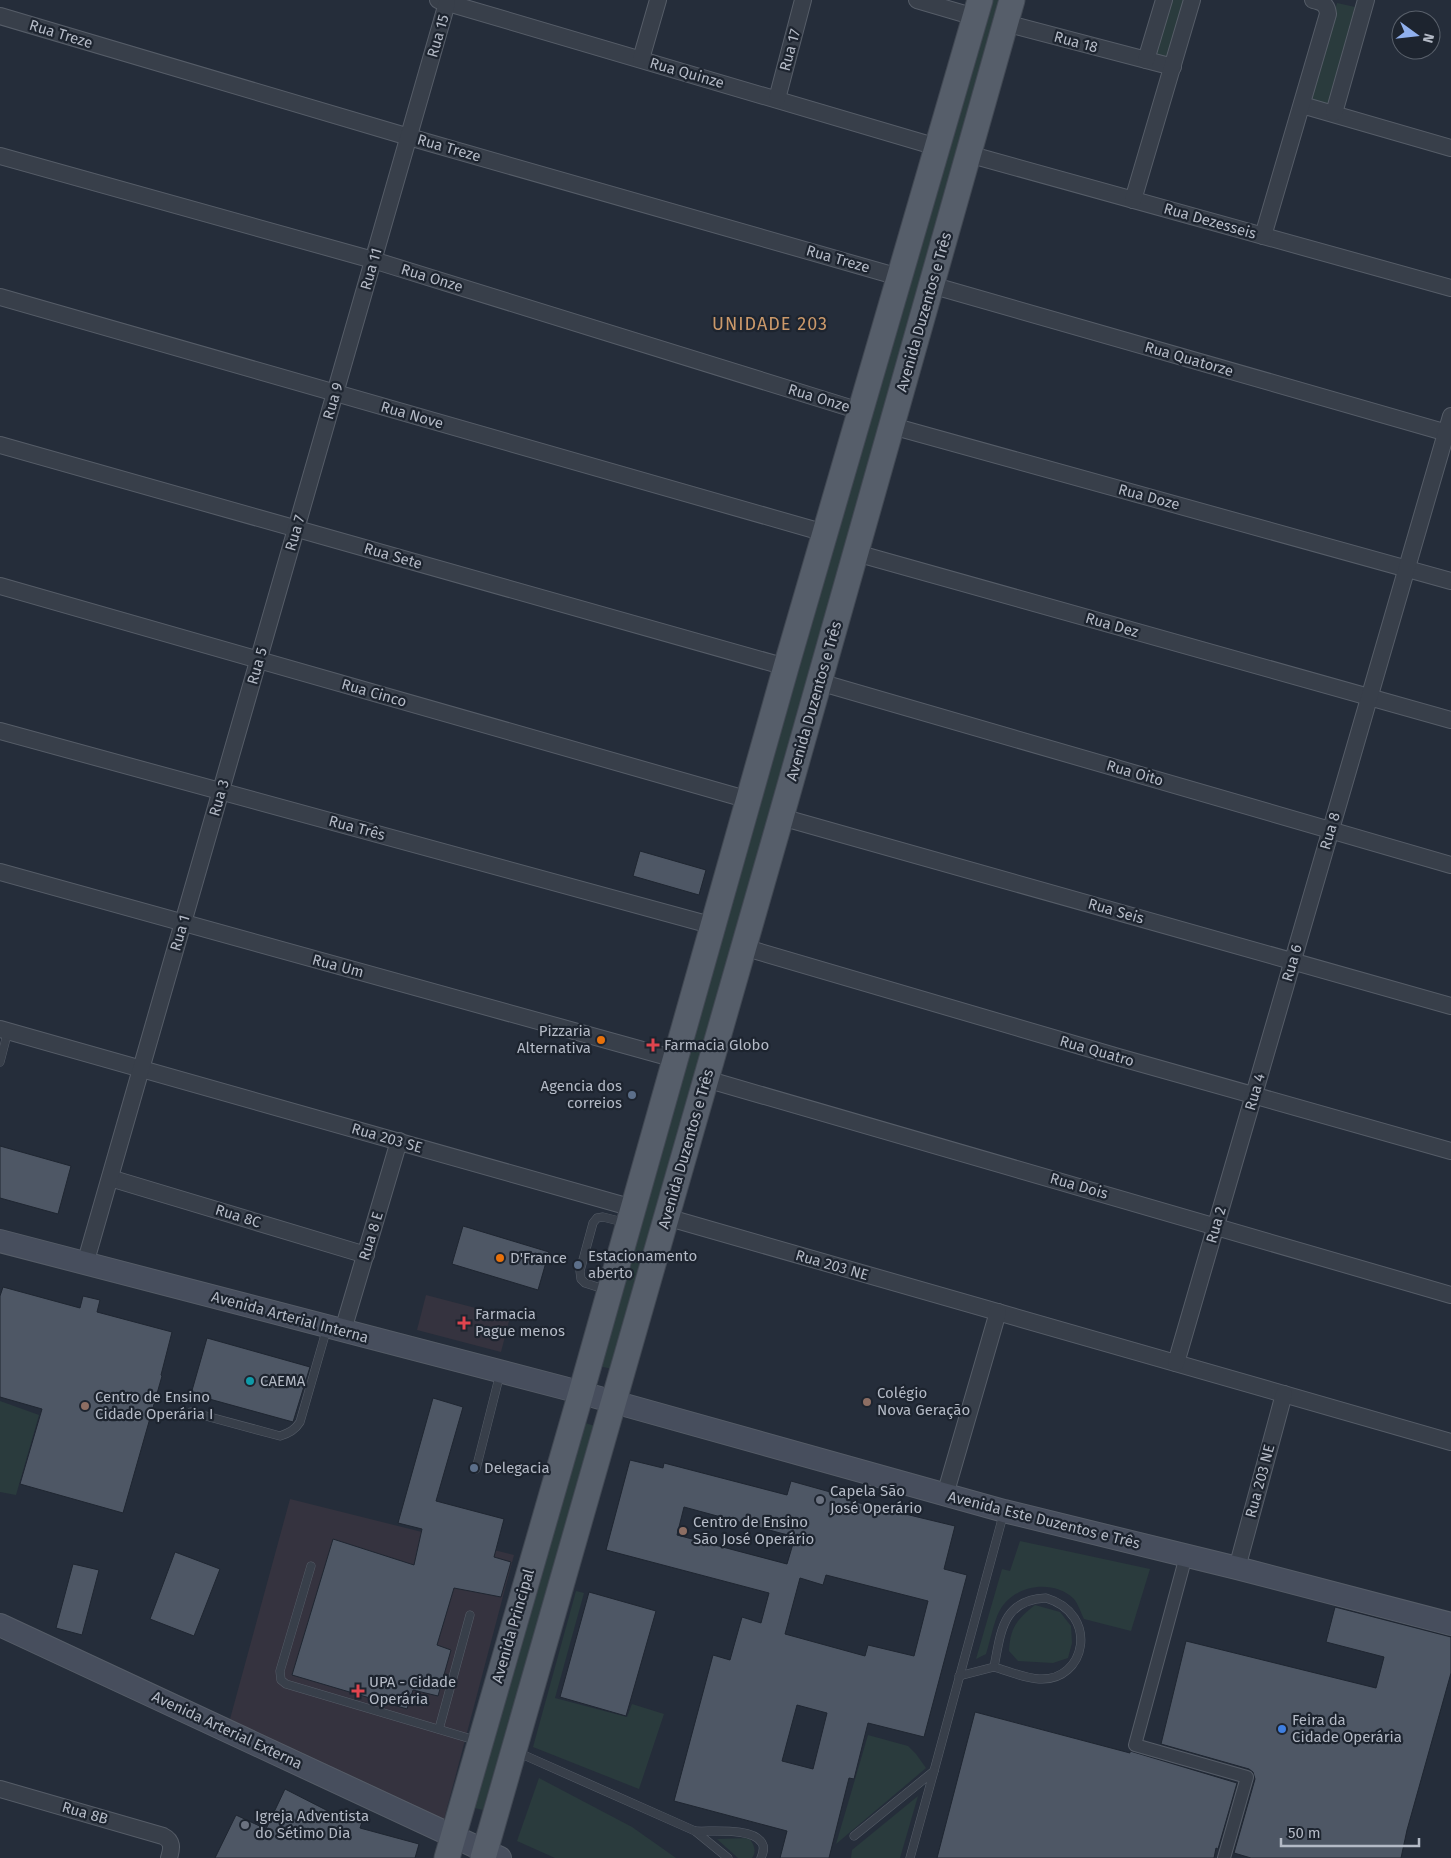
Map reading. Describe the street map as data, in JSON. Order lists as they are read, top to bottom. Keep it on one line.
{"streets":{"main road":["Avenida Duzentos e Três","Avenida Arterial Interna","Avenida Este Duzentos e Três","Avenida Principal","Avenida Arterial Externa"],"street":["Rua Treze","Rua 15","Rua 18","Rua 17","Rua Quinze","Rua Dezesseis","Rua 11","Rua Onze","Rua Quatorze","Rua 9","Rua Nove","Rua Doze","Rua 7","Rua Sete","Rua Dez","Rua 5","Rua Cinco","Rua Oito","Rua 3","Rua Três","Rua 8","Rua Seis","Rua 1","Rua 6","Rua Um","Rua Quatro","Rua 4","Rua 203 SE","Rua Dois","Rua 8C","Rua 2","Rua 8 E","Rua 203 NE","Rua 8B"]},"crossings":[["Rua Treze","Rua 15"],["Rua Treze","Rua 11"],["Rua 15","Rua Quinze"],["Rua 15","Rua 11"],["Rua 18","Avenida Duzentos e Três"],["Rua 17","Rua Quinze"],["Rua Dezesseis","Avenida Duzentos e Três"],["Rua 11","Rua Onze"],["Rua 11","Rua 9"],["Avenida Duzentos e Três","Rua Quatorze"],["Avenida Duzentos e Três","Rua Doze"],["Avenida Duzentos e Três","Rua Dez"],["Avenida Duzentos e Três","Rua Oito"],["Avenida Duzentos e Três","Rua Seis"],["Avenida Duzentos e Três","Rua Quatro"],["Avenida Duzentos e Três","Rua Dois"],["Avenida Duzentos e Três","Rua 203 NE"],["Avenida Duzentos e Três","Avenida Este Duzentos e Três"],["Rua 9","Rua Nove"],["Rua 9","Rua 7"],["Rua 7","Rua Sete"],["Rua 7","Rua 5"],["Rua Dez","Rua 8"],["Rua 5","Rua Cinco"],["Rua 5","Rua 3"],["Rua Oito","Rua 8"],["Rua 3","Rua Três"],["Rua 3","Rua 1"],["Rua 8","Rua 6"],["Rua Seis","Rua 6"],["Rua 1","Rua Um"],["Rua 1","Rua 203 SE"],["Rua 6","Rua 4"],["Rua Quatro","Rua 4"],["Rua 4","Rua 2"],["Rua 203 SE","Rua 8 E"],["Rua Dois","Rua 2"],["Rua 8C","Rua 8 E"],["Rua 2","Rua 203 NE"],["Rua 8 E","Avenida Arterial Interna"],["Rua 203 NE","Avenida Este Duzentos e Três"],["Avenida Arterial Interna","Avenida Este Duzentos e Três"],["Avenida Arterial Interna","Avenida Principal"],["Avenida Este Duzentos e Três","Avenida Principal"],["Avenida Principal","Avenida Arterial Externa"]],"districts":["UNIDADE 203"],"places":{"other":["Pizzaria Alternativa","Agencia dos correios","D'France","Estacionamento aberto","CAEMA","Colégio Nova Geração","Centro de Ensino Cidade Operária I","Delegacia","Capela São José Operário","Centro de Ensino São José Operário","Feira da Cidade Operária","Igreja Adventista do Sétimo Dia"],"health":["Farmacia Globo","Farmacia Pague menos","UPA - Cidade Operária"]},"scale_bar":"50 m","north":"right"}
